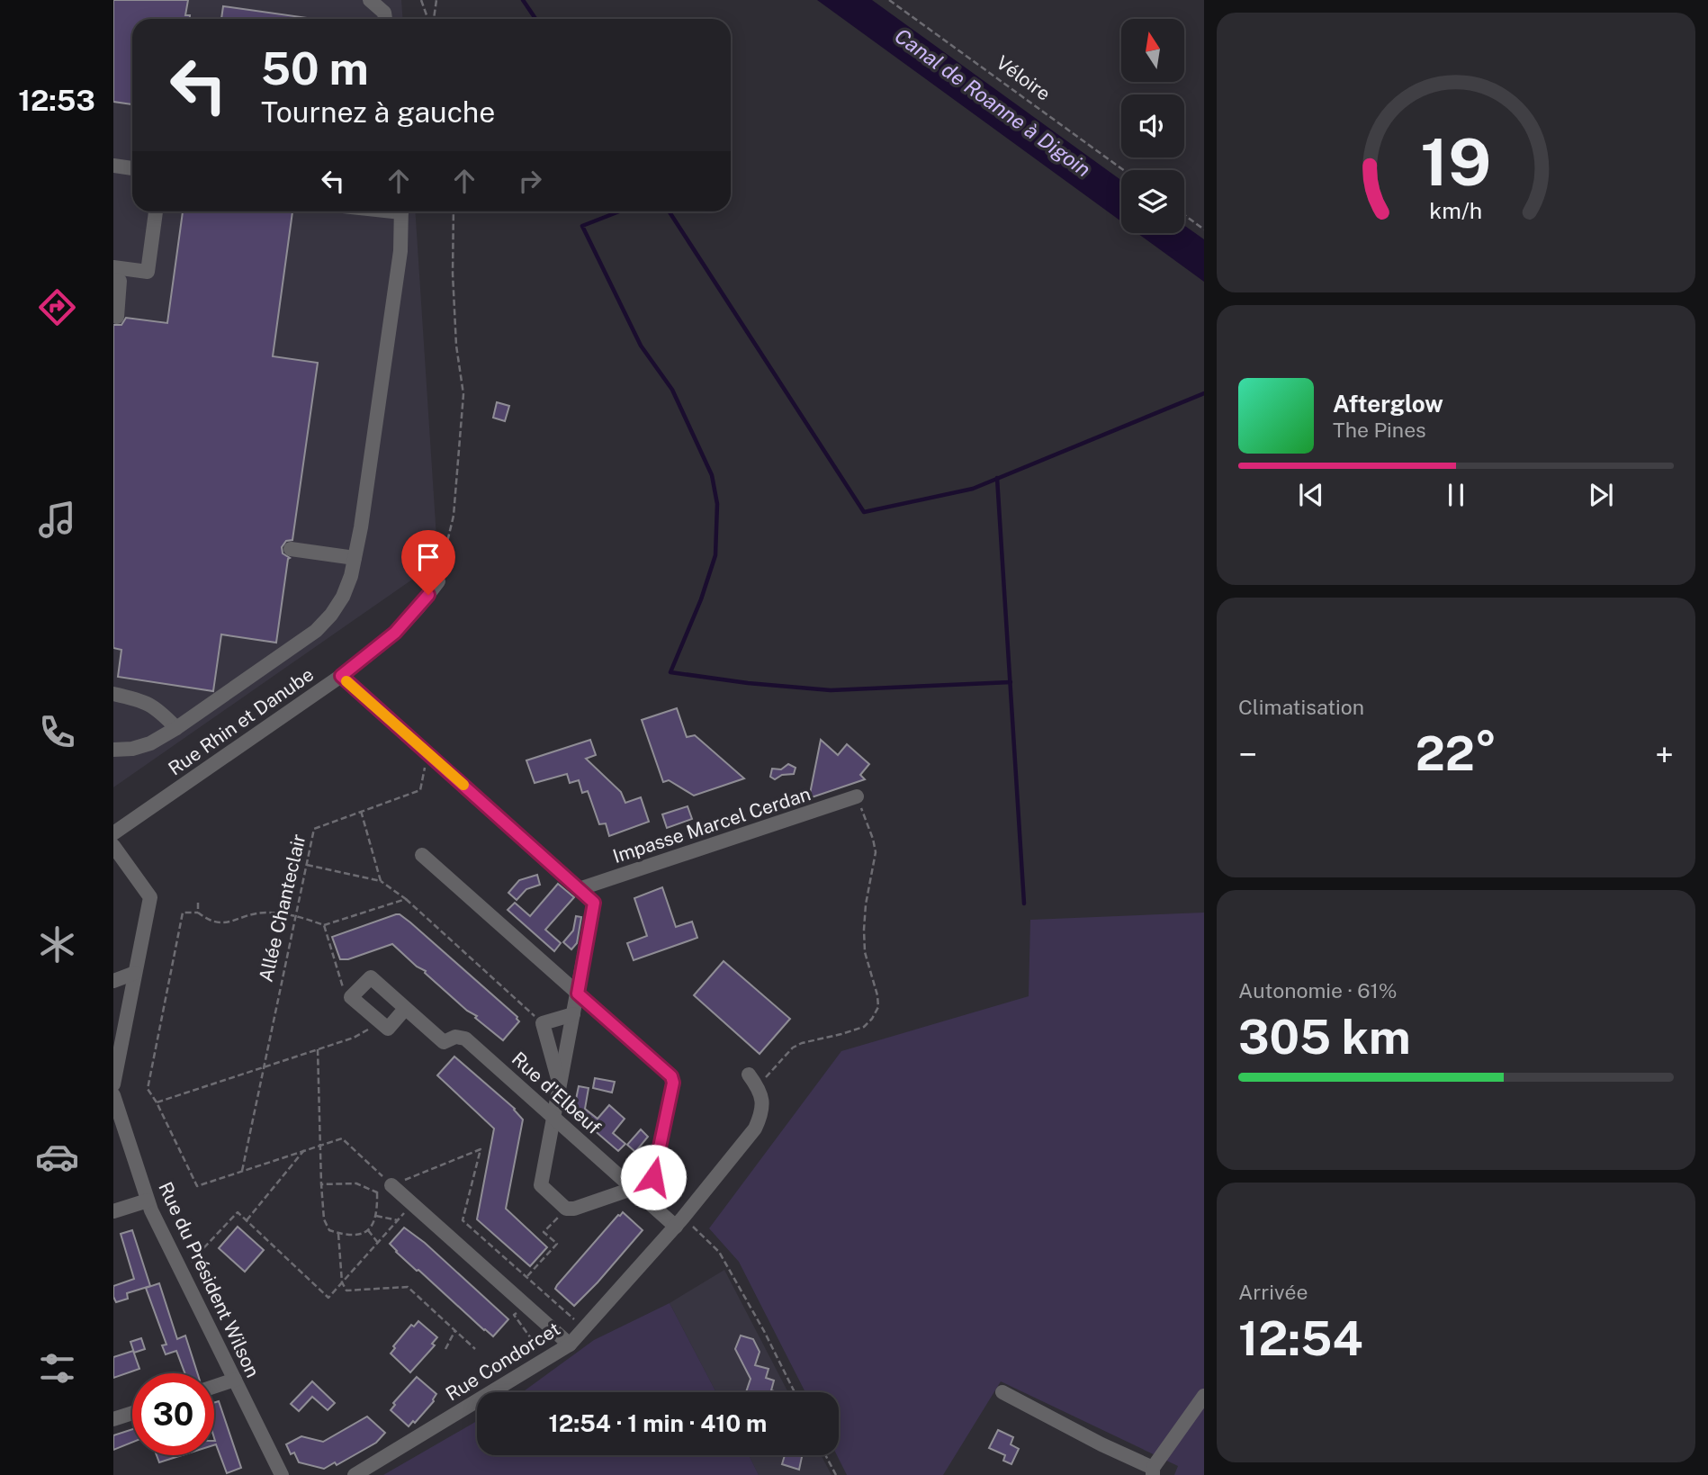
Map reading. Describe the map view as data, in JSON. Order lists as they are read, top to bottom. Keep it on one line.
{"streets":{"street":["Rue Rhin et Danube","Impasse Marcel Cerdan","Rue d'Elbeuf","Rue du Président Wilson","Rue Condorcet"],"path":["Véloire","Allée Chanteclair"]},"crossings":[["Rue d'Elbeuf","Rue Condorcet"]],"water":["Canal de Roanne à Digoin"],"north":"top","page":{"tabs":"12:53","turn":["50 m","Tournez à gauche"],"song":["Afterglow","The Pines"],"tile":["Climatisation",["Autonomie · 61%","305 km"],["Arrivée","12:54"]],"heat":["−","22°","+"],"limit":"30","trip":"12:54 · 1 min · 410 m","gauge":["19","km/h"]}}
